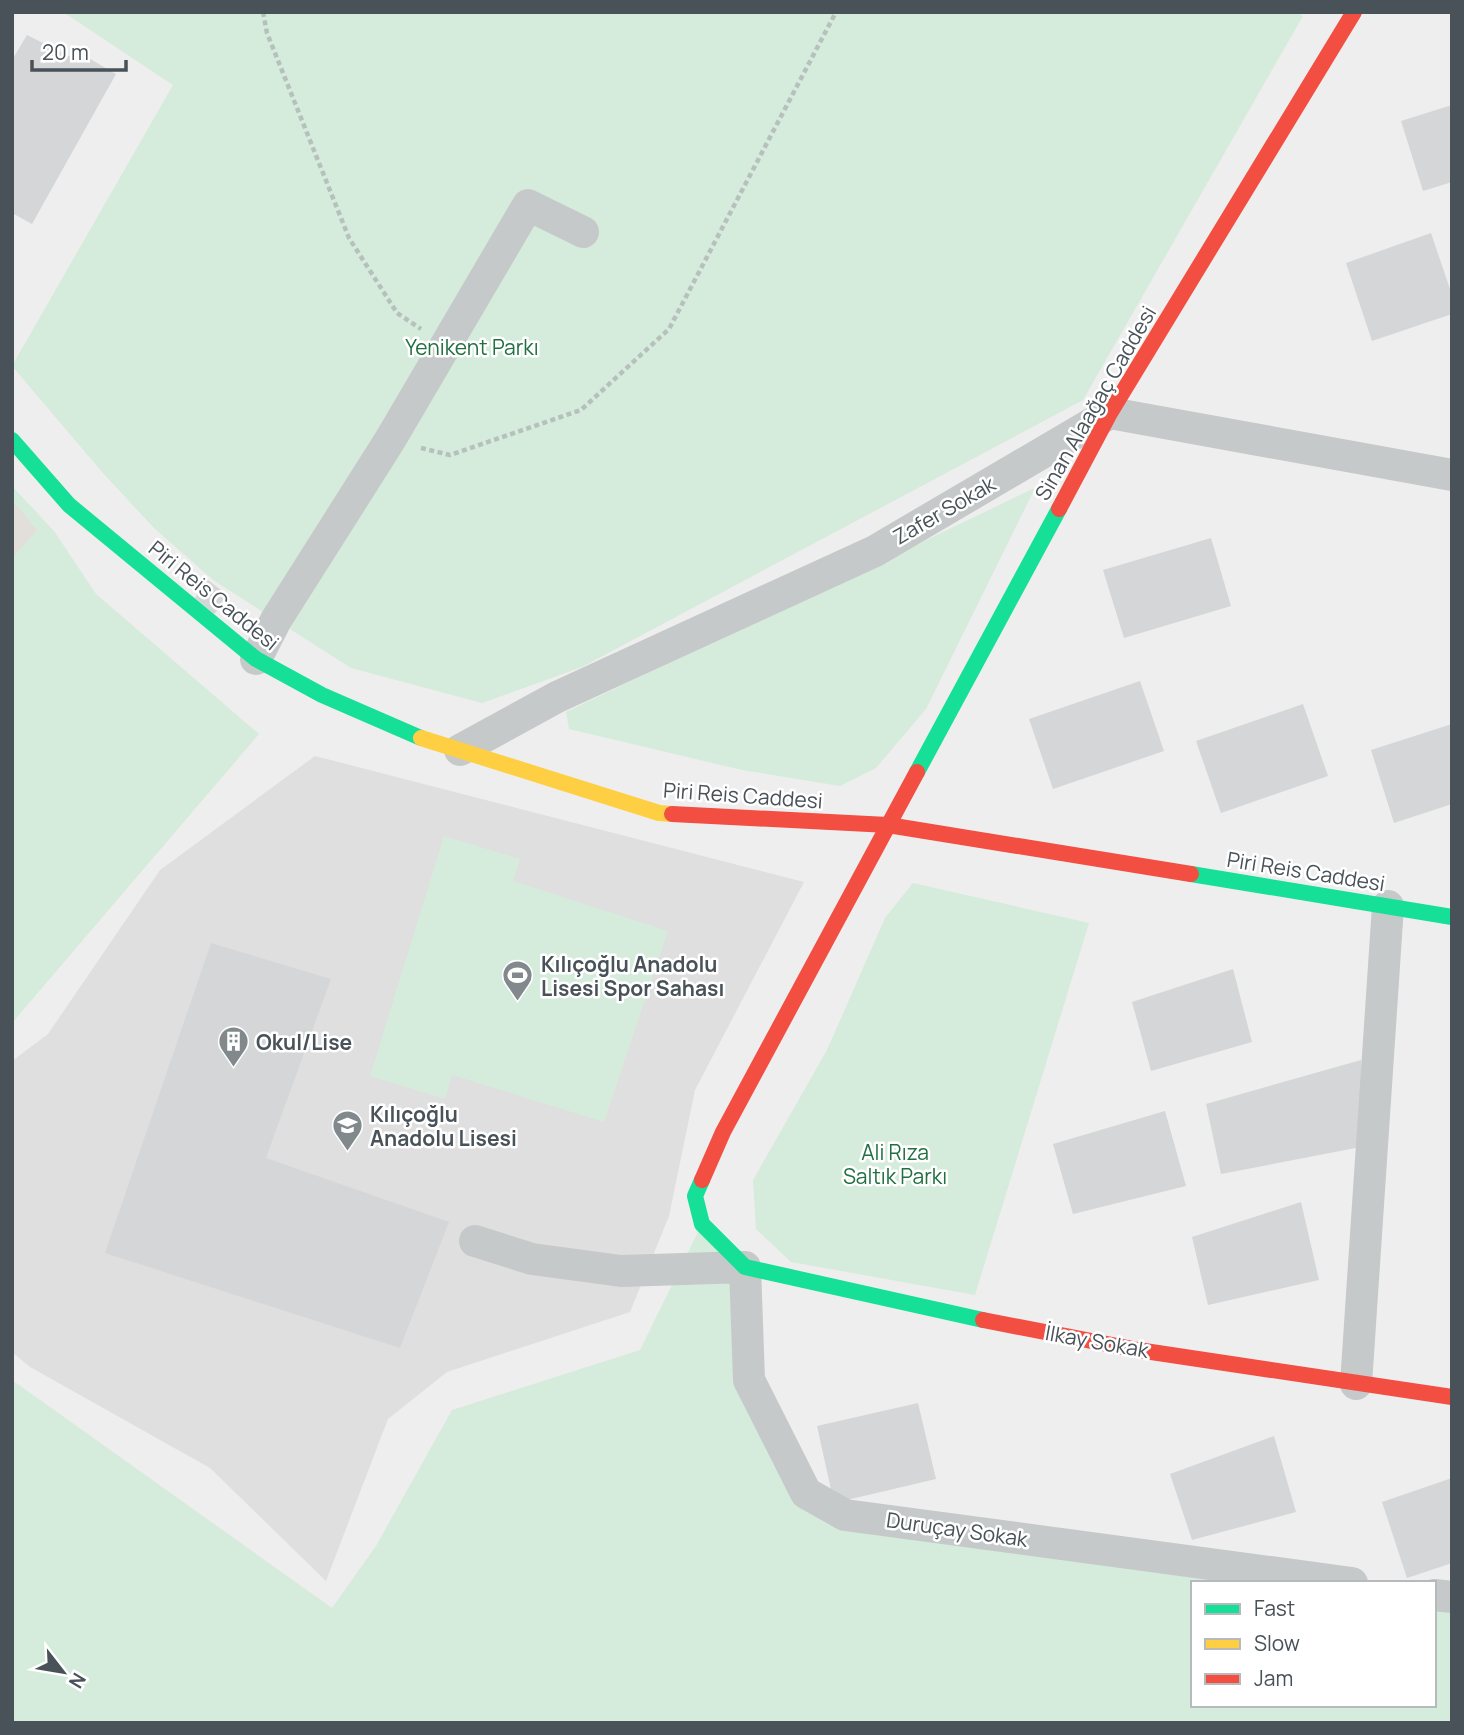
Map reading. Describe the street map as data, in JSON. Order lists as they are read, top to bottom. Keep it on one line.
{"streets":{"street":["Sinan Alaağaç Caddesi","Zafer Sokak","Piri Reis Caddesi","İlkay Sokak","Duruçay Sokak"]},"crossings":[["Sinan Alaağaç Caddesi","Zafer Sokak"],["Sinan Alaağaç Caddesi","Piri Reis Caddesi"],["Zafer Sokak","Piri Reis Caddesi"],["İlkay Sokak","Duruçay Sokak"]],"parks":["Yenikent Parkı","Ali Rıza Saltık Parkı"],"places":{"sports":["Kılıçoğlu Anadolu Lisesi Spor Sahası"],"building":["Okul/Lise"],"school or university":["Kılıçoğlu Anadolu Lisesi"]},"legend":["Fast","Slow","Jam"],"scale_bar":"20 m","north":"bottom right"}
